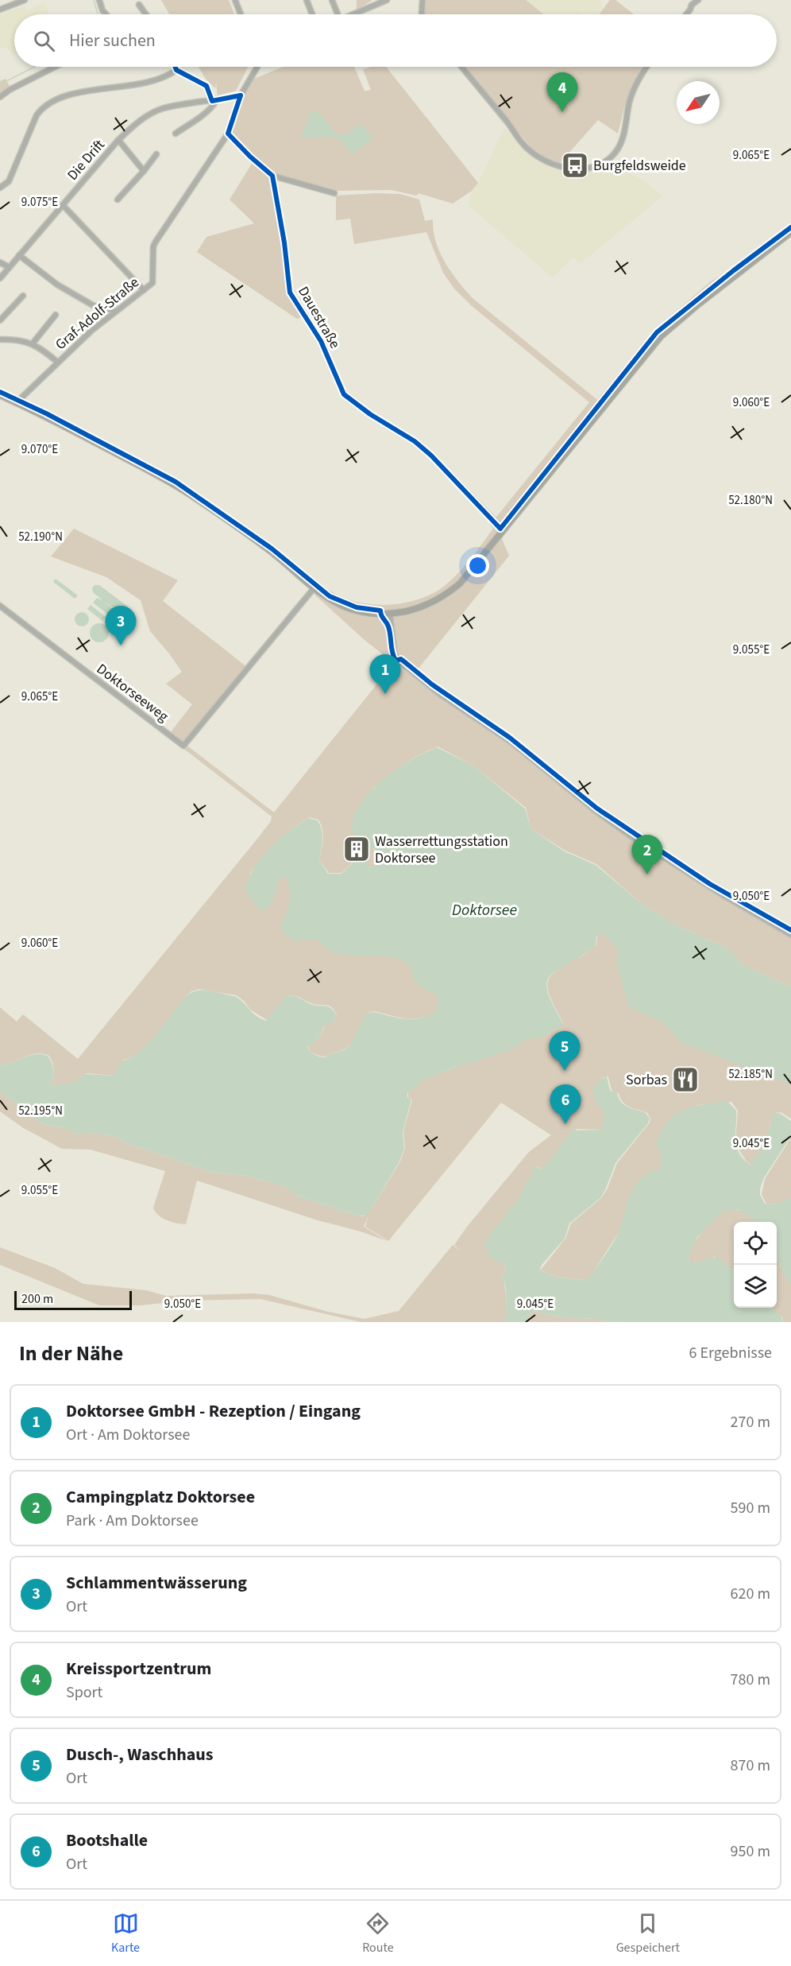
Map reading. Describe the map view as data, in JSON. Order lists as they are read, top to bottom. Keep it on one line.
{"streets":{"street":["Die Drift","Graf-Adolf-Straße","Dauestraße","Doktorseeweg"]},"water":["Doktorsee"],"places":{"bus stop":["Burgfeldsweide"],"building":["Wasserrettungsstation Doktorsee"],"restaurant":["Sorbas"]},"scale_bar":"200 m","north":"bottom left","page":{"search":"Hier suchen","pins":["4","3","1","2","5","6"],"scale":"200 m","heading":["In der Nähe","6 Ergebnisse"],"list":[{"mark":"1","name":"Doktorsee GmbH - Rezeption / Eingang","note":"Ort · Am Doktorsee","value":"270 m"},{"mark":"2","name":"Campingplatz Doktorsee","note":"Park · Am Doktorsee","value":"590 m"},{"mark":"3","name":"Schlammentwässerung","note":"Ort","value":"620 m"},{"mark":"4","name":"Kreissportzentrum","note":"Sport","value":"780 m"},{"mark":"5","name":"Dusch-, Waschhaus","note":"Ort","value":"870 m"},{"mark":"6","name":"Bootshalle","note":"Ort","value":"950 m"}],"nav":["Karte","Route","Gespeichert"]},"coordinates":["9.065°E","9.075°E","9.060°E","9.070°E","52.180°N","52.190°N","9.055°E","9.050°E","52.185°N","52.195°N","9.045°E"]}
